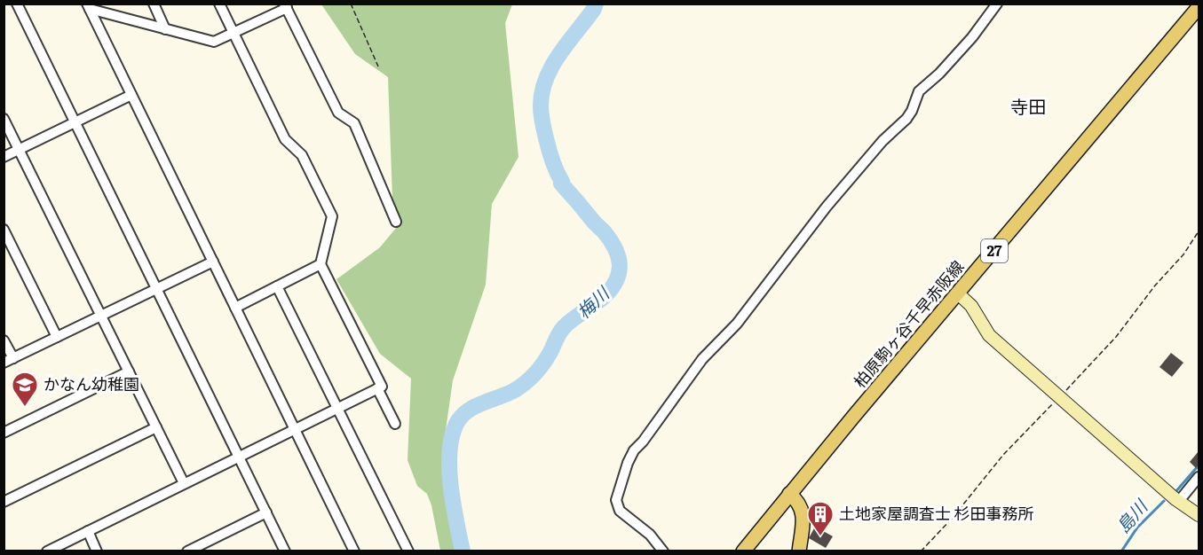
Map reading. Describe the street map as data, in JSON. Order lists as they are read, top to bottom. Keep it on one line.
{"streets":{"main road":["27","柏原駒ヶ谷千早赤阪線"]},"districts":["寺田"],"water":["梅川","島川"],"places":{"school or university":["かなん幼稚園"],"building":["土地家屋調査士 杉田事務所"]}}
